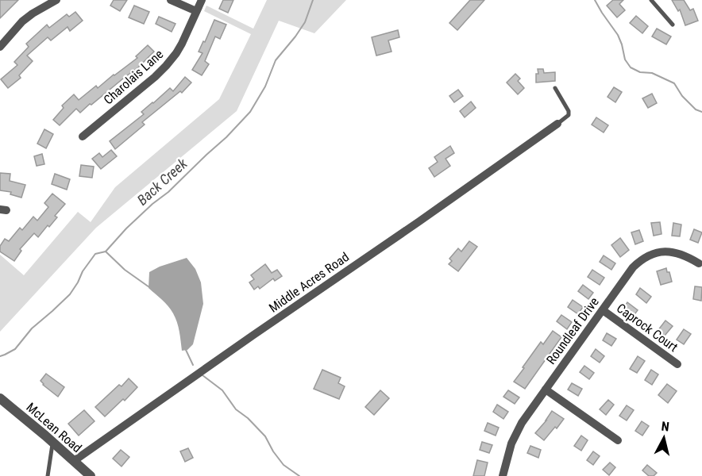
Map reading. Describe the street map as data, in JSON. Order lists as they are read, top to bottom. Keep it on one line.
{"streets":{"street":["Charolais Lane","Middle Acres Road","Caprock Court","Roundleaf Drive","McLean Road"]},"crossings":[["Middle Acres Road","McLean Road"],["Caprock Court","Roundleaf Drive"]],"water":["Back Creek"],"north":"top"}
